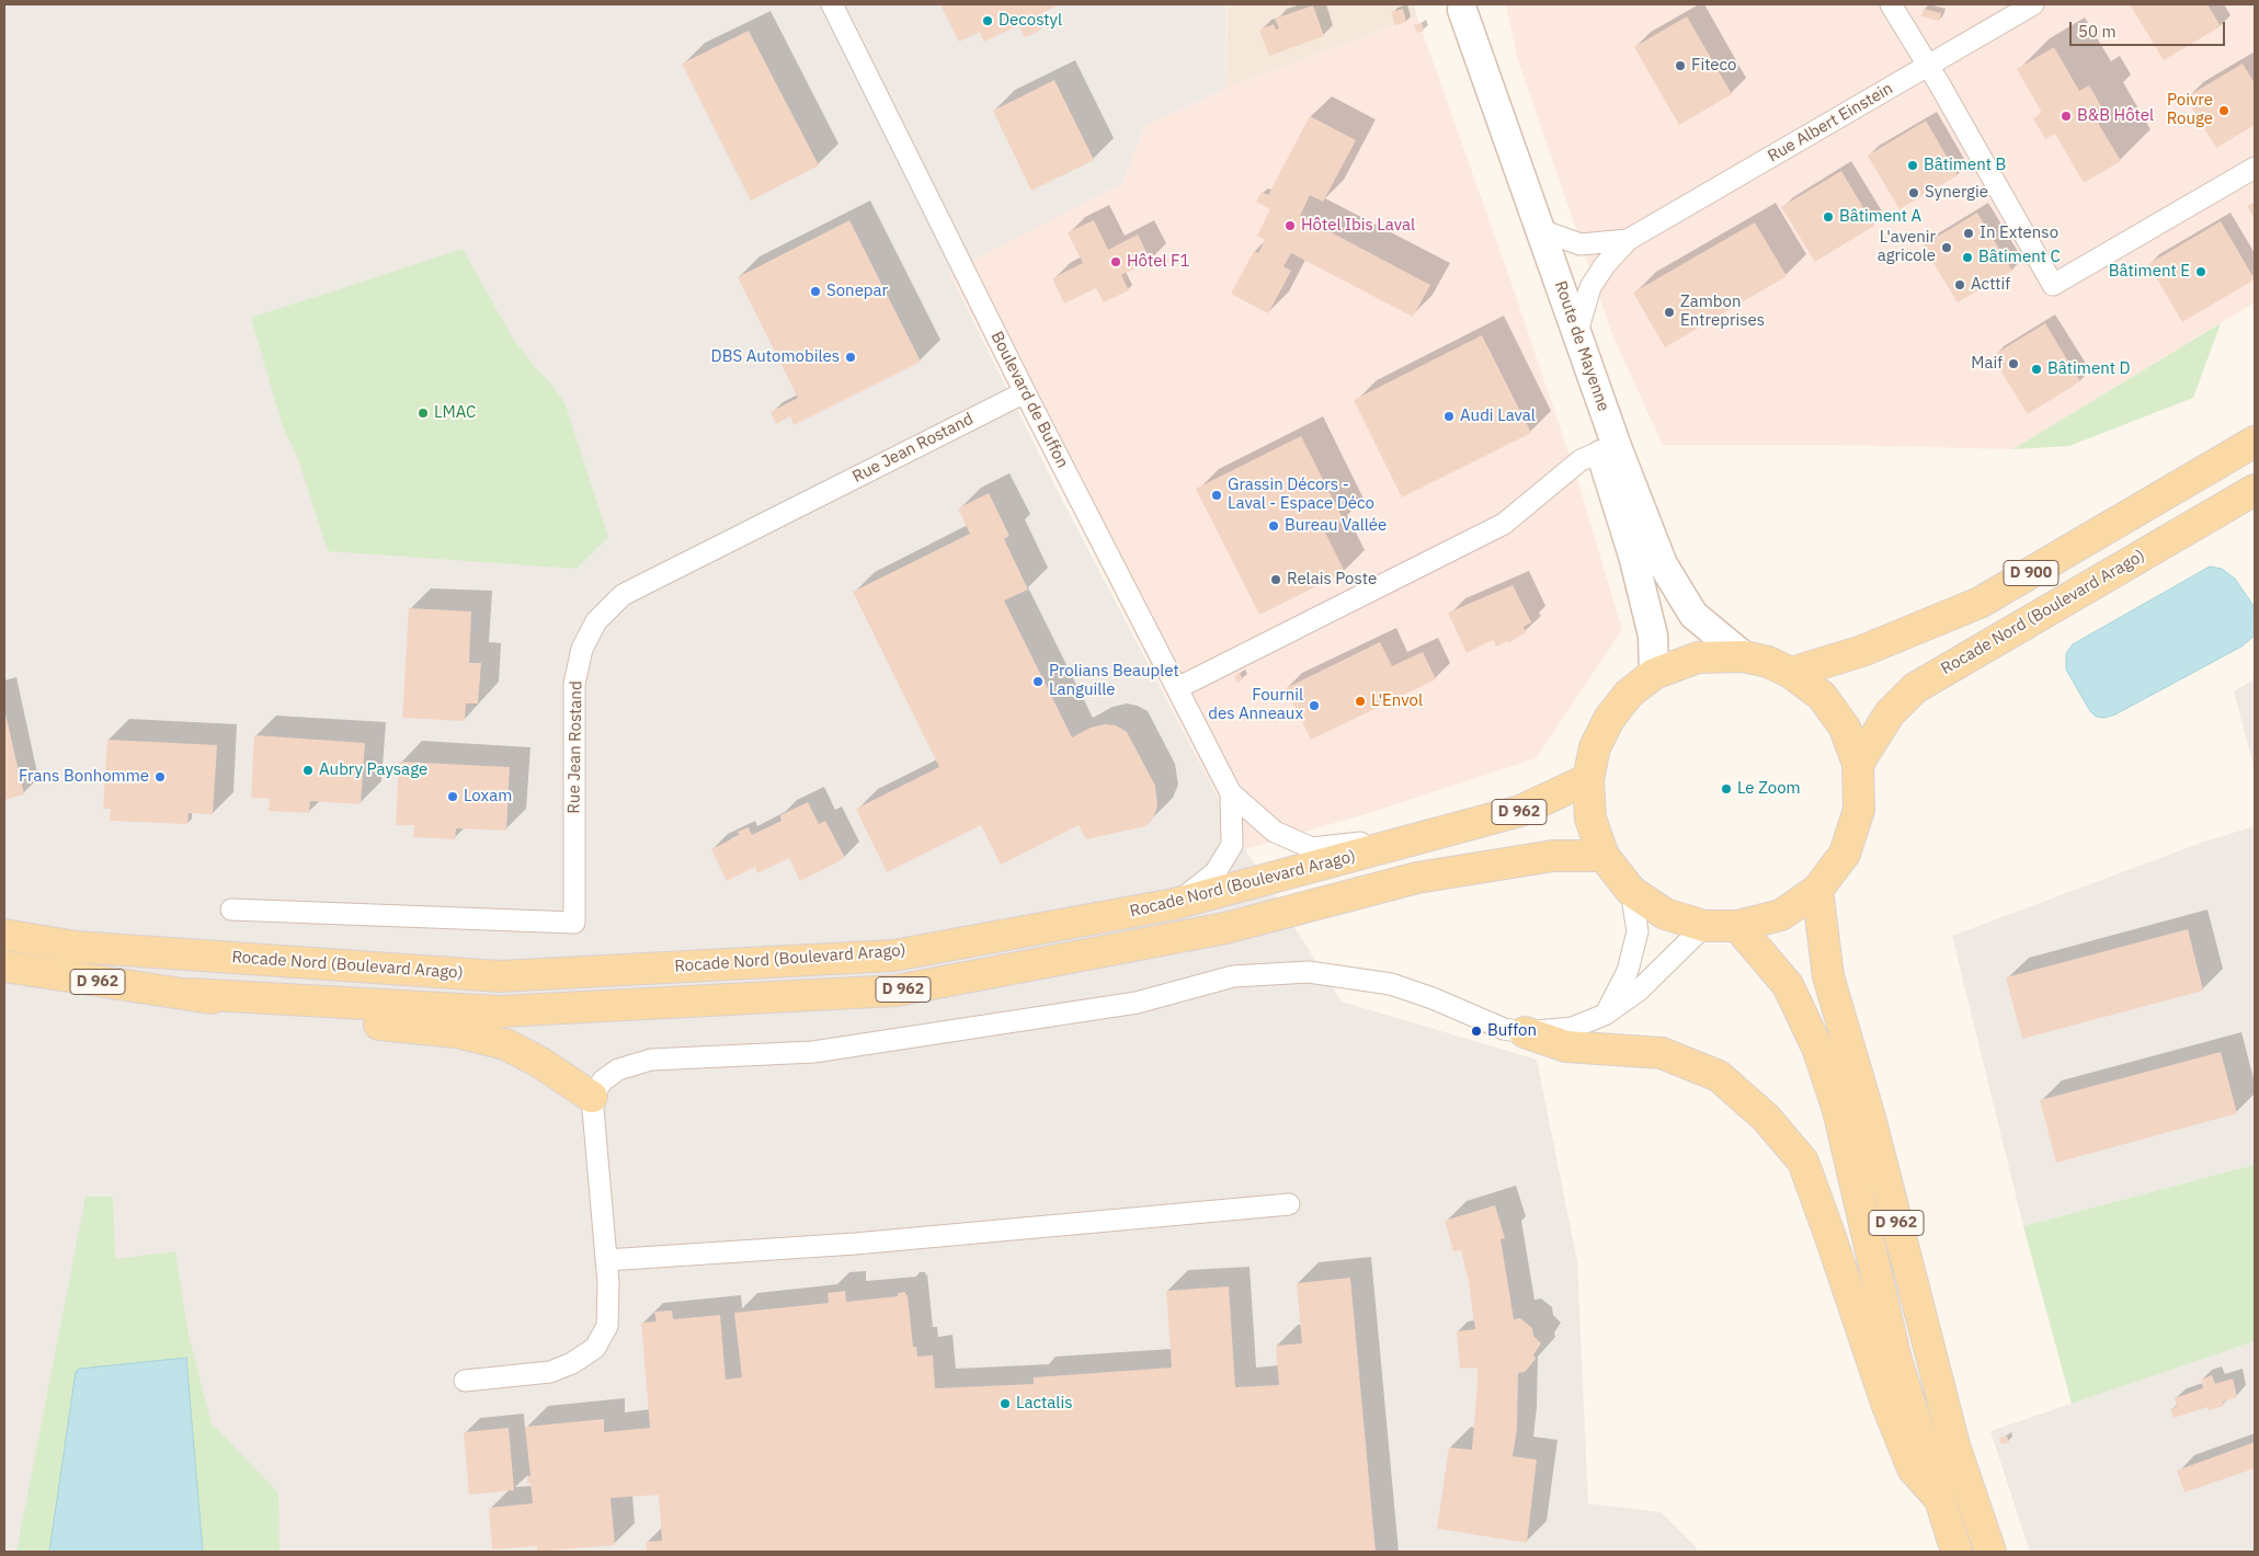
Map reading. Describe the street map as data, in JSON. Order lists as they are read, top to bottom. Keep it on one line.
{"streets":{"main road":["Route de Mayenne","D 900","Rocade Nord (Boulevard Arago)","D 962"],"street":["Rue Albert Einstein","Boulevard de Buffon","Rue Jean Rostand"]},"crossings":[["Rue Albert Einstein","Route de Mayenne"],["Boulevard de Buffon","Rue Jean Rostand"]],"places":["Decostyl","Fiteco","Poivre Rouge","B&B Hôtel","Bâtiment B","Synergie","Bâtiment A","Hôtel Ibis Laval","In Extenso","L'avenir agricole","Bâtiment C","Hôtel F1","Bâtiment E","Acttif","Sonepar","Zambon Entreprises","DBS Automobiles","Maif","Bâtiment D","LMAC","Audi Laval","Grassin Décors - Laval - Espace Déco","Bureau Vallée","Relais Poste","Prolians Beauplet Languille","L'Envol","Fournil des Anneaux","Aubry Paysage","Frans Bonhomme","Le Zoom","Loxam","Buffon","Lactalis"],"scale_bar":"50 m"}
